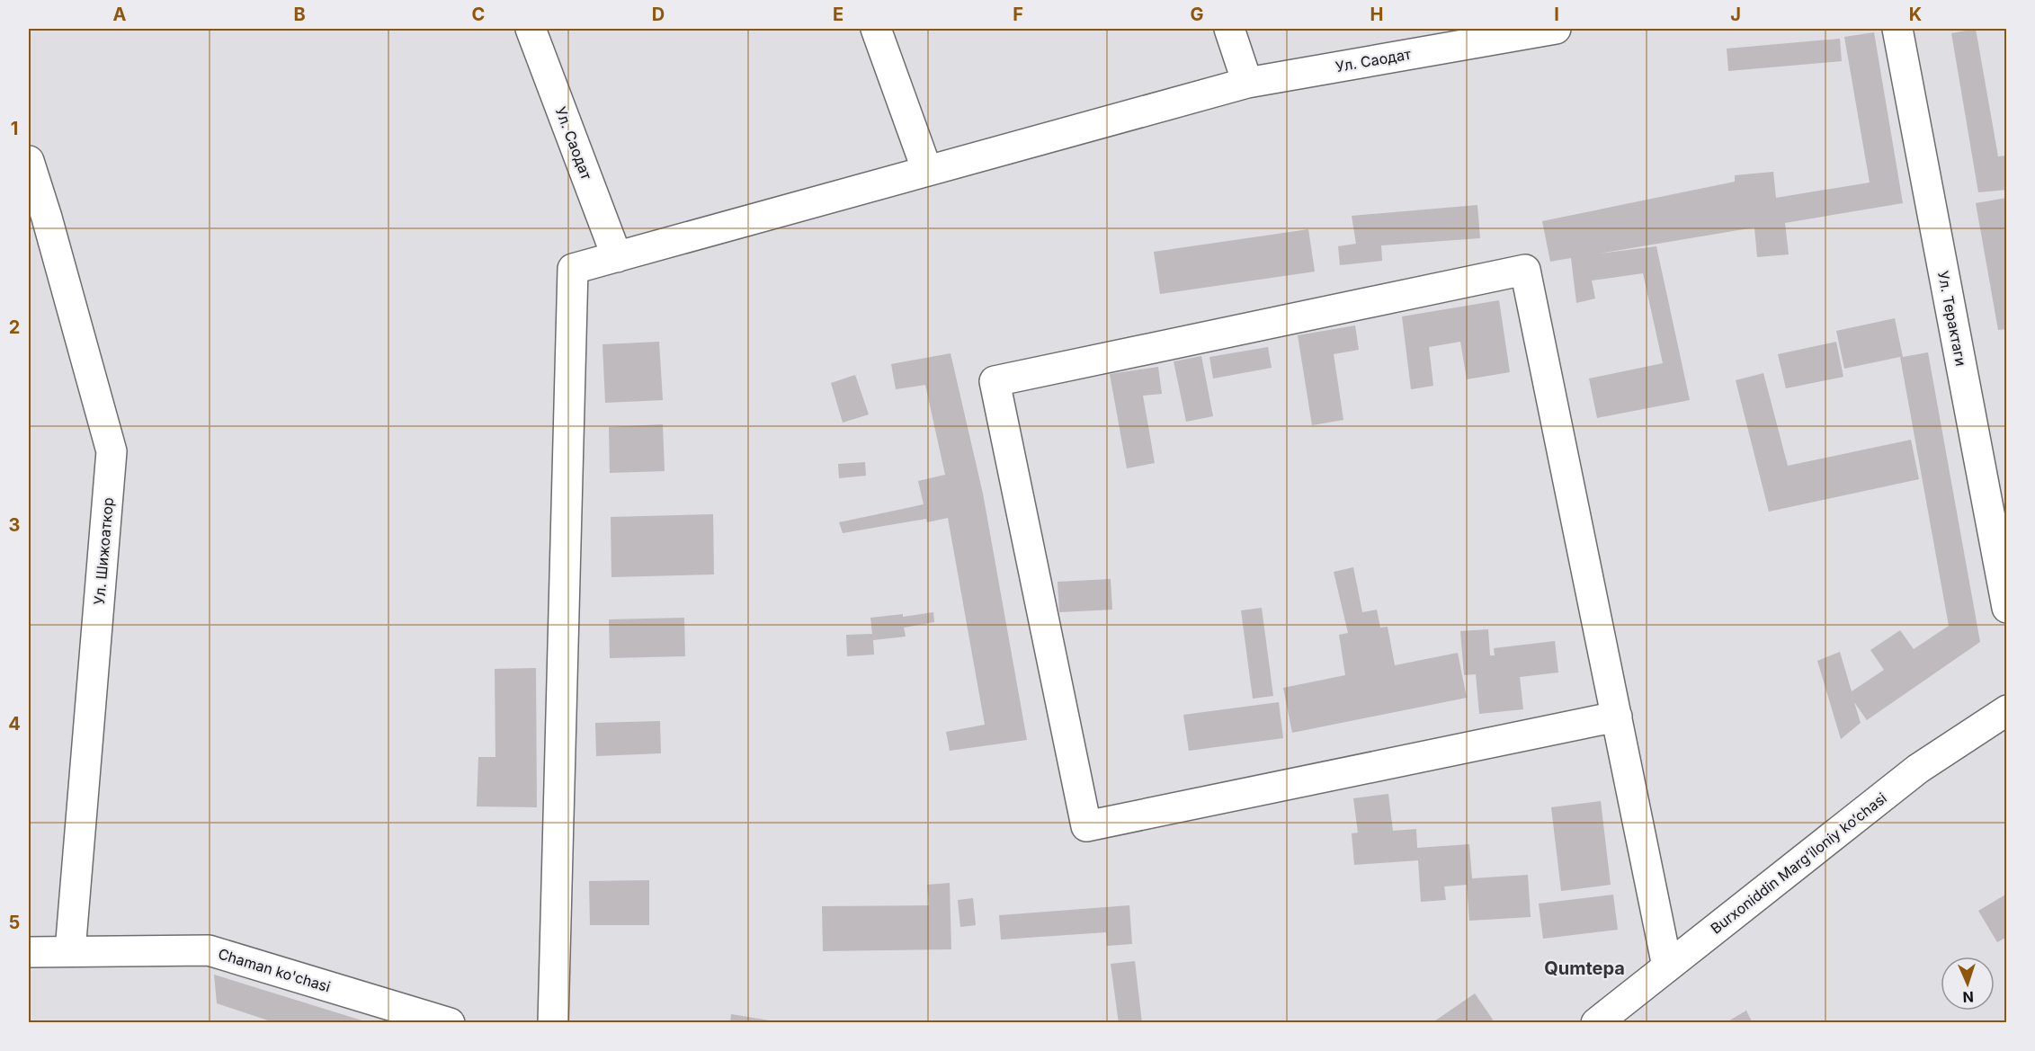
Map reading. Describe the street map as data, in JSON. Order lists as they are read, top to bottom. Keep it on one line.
{"streets":{"street":["Ул. Саодат","Ул. Терактаги","Ул. Шижоаткор","Burxoniddin Marg’iloniy ko’chasi","Chaman ko'chasi"]},"crossings":[["Ул. Шижоаткор","Chaman ko'chasi"]],"districts":["Qumtepa"],"north":"bottom","grid":{"columns":["A","B","C","D","E","F","G","H","I","J","K"],"rows":["1","2","3","4","5"]}}
